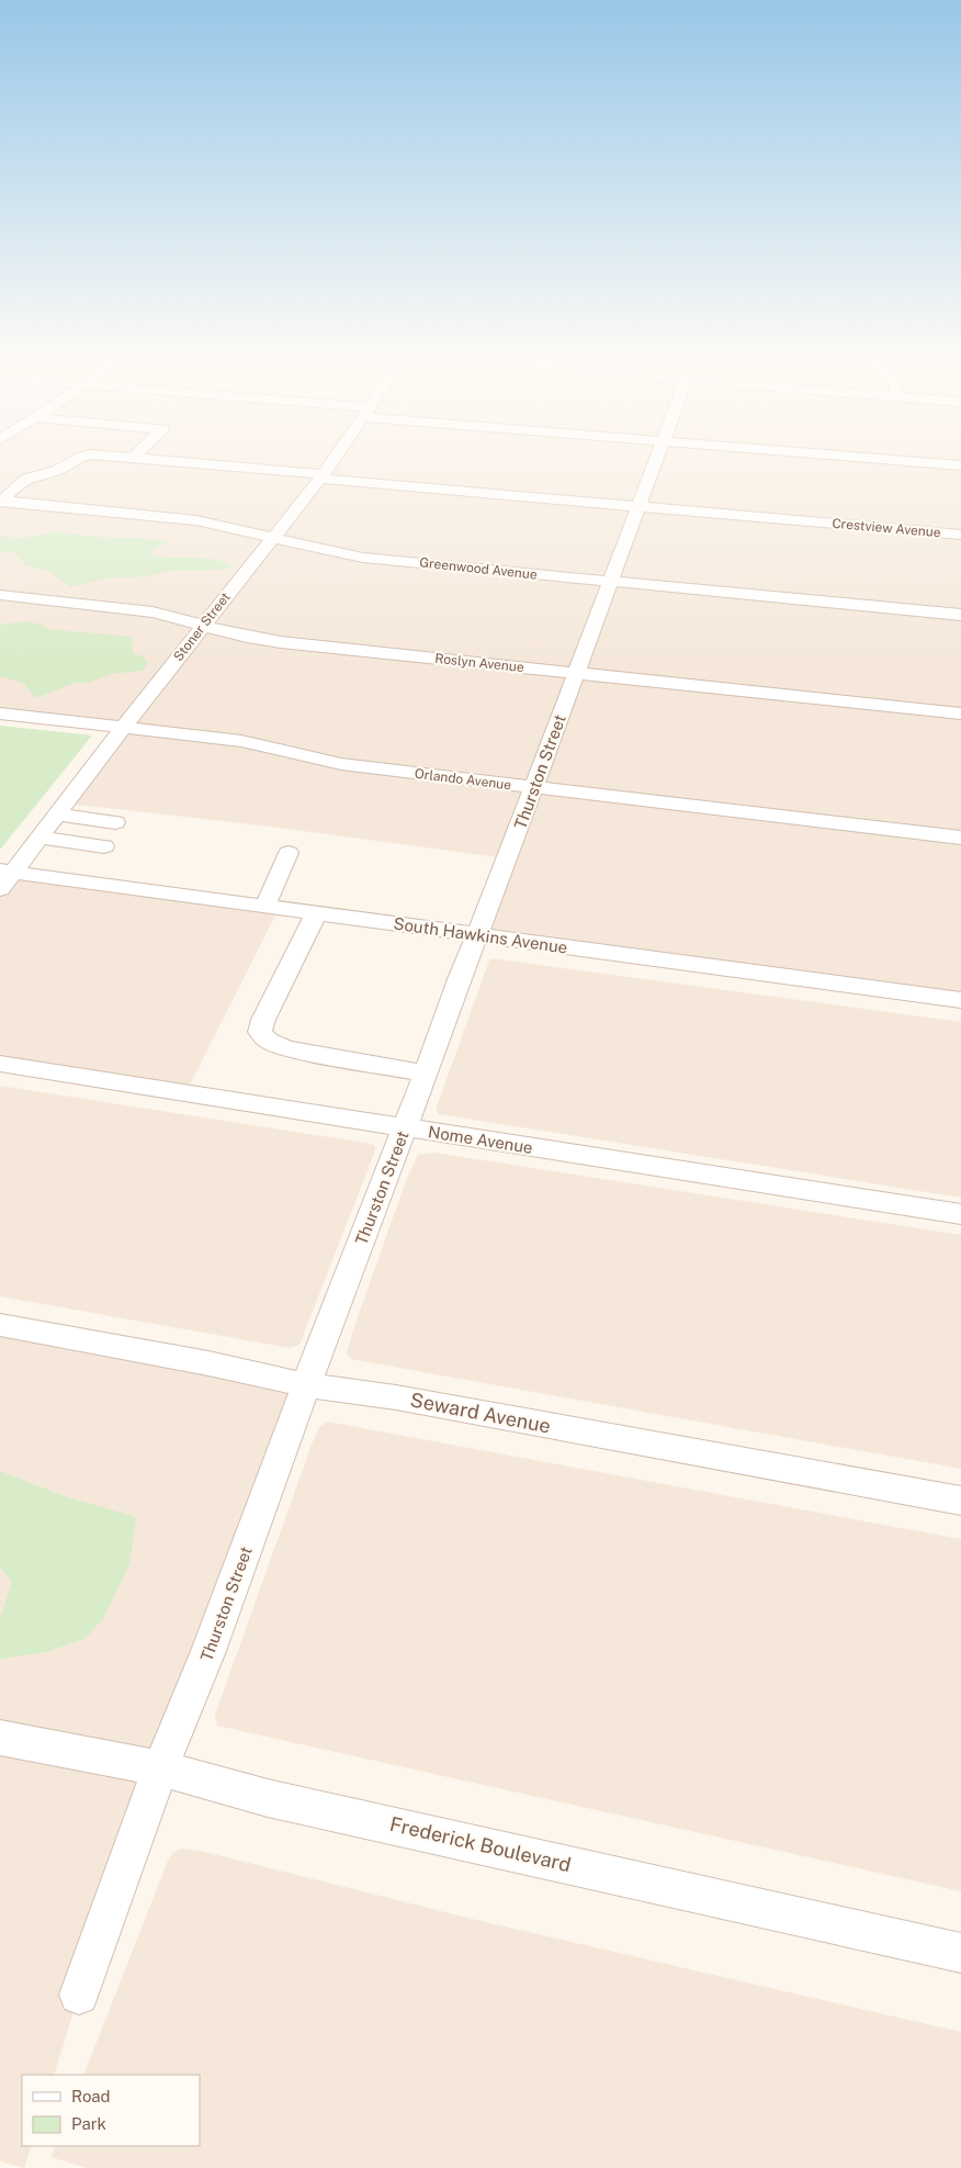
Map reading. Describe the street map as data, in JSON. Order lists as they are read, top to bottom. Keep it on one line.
{"streets":{"street":["Crestview Avenue","Greenwood Avenue","Stoner Street","Roslyn Avenue","Thurston Street","Orlando Avenue","South Hawkins Avenue","Nome Avenue","Seward Avenue","Frederick Boulevard"]},"crossings":[["Crestview Avenue","Greenwood Avenue"],["Crestview Avenue","Stoner Street"],["Crestview Avenue","Thurston Street"],["Greenwood Avenue","Stoner Street"],["Greenwood Avenue","Thurston Street"],["Stoner Street","Roslyn Avenue"],["Stoner Street","Orlando Avenue"],["Stoner Street","South Hawkins Avenue"],["Roslyn Avenue","Thurston Street"],["Thurston Street","Orlando Avenue"],["Thurston Street","South Hawkins Avenue"],["Thurston Street","Nome Avenue"],["Thurston Street","Seward Avenue"],["Thurston Street","Frederick Boulevard"]],"legend":["Road","Park"]}
